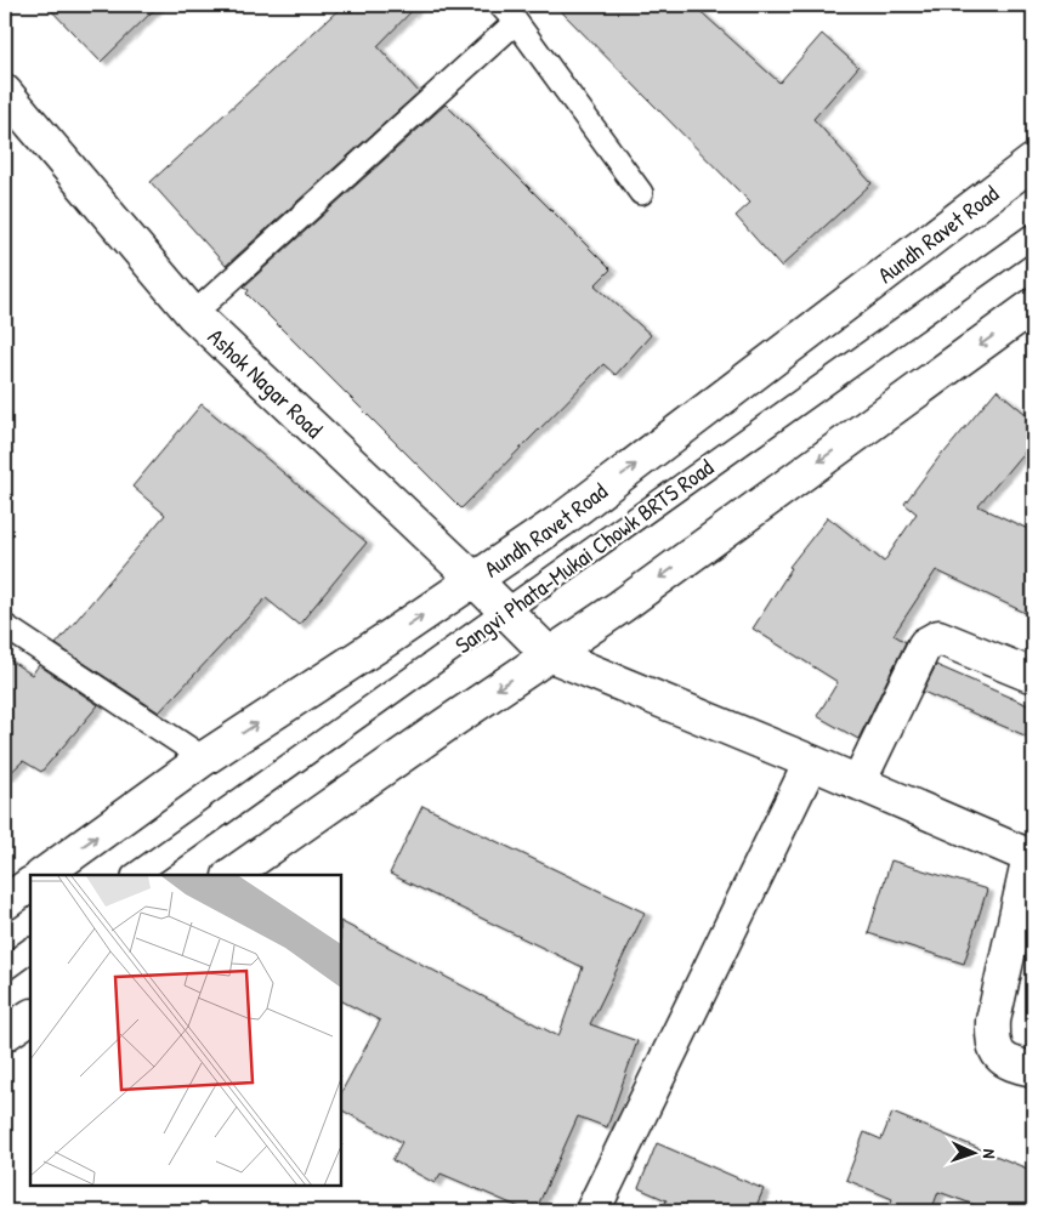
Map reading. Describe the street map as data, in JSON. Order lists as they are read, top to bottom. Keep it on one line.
{"streets":{"street":["Aundh Ravet Road","Ashok Nagar Road"],"lane":["Sangvi Phata-Mukai Chowk BRTS Road"]},"crossings":[["Aundh Ravet Road","Ashok Nagar Road"],["Ashok Nagar Road","Sangvi Phata-Mukai Chowk BRTS Road"]],"north":"right"}
